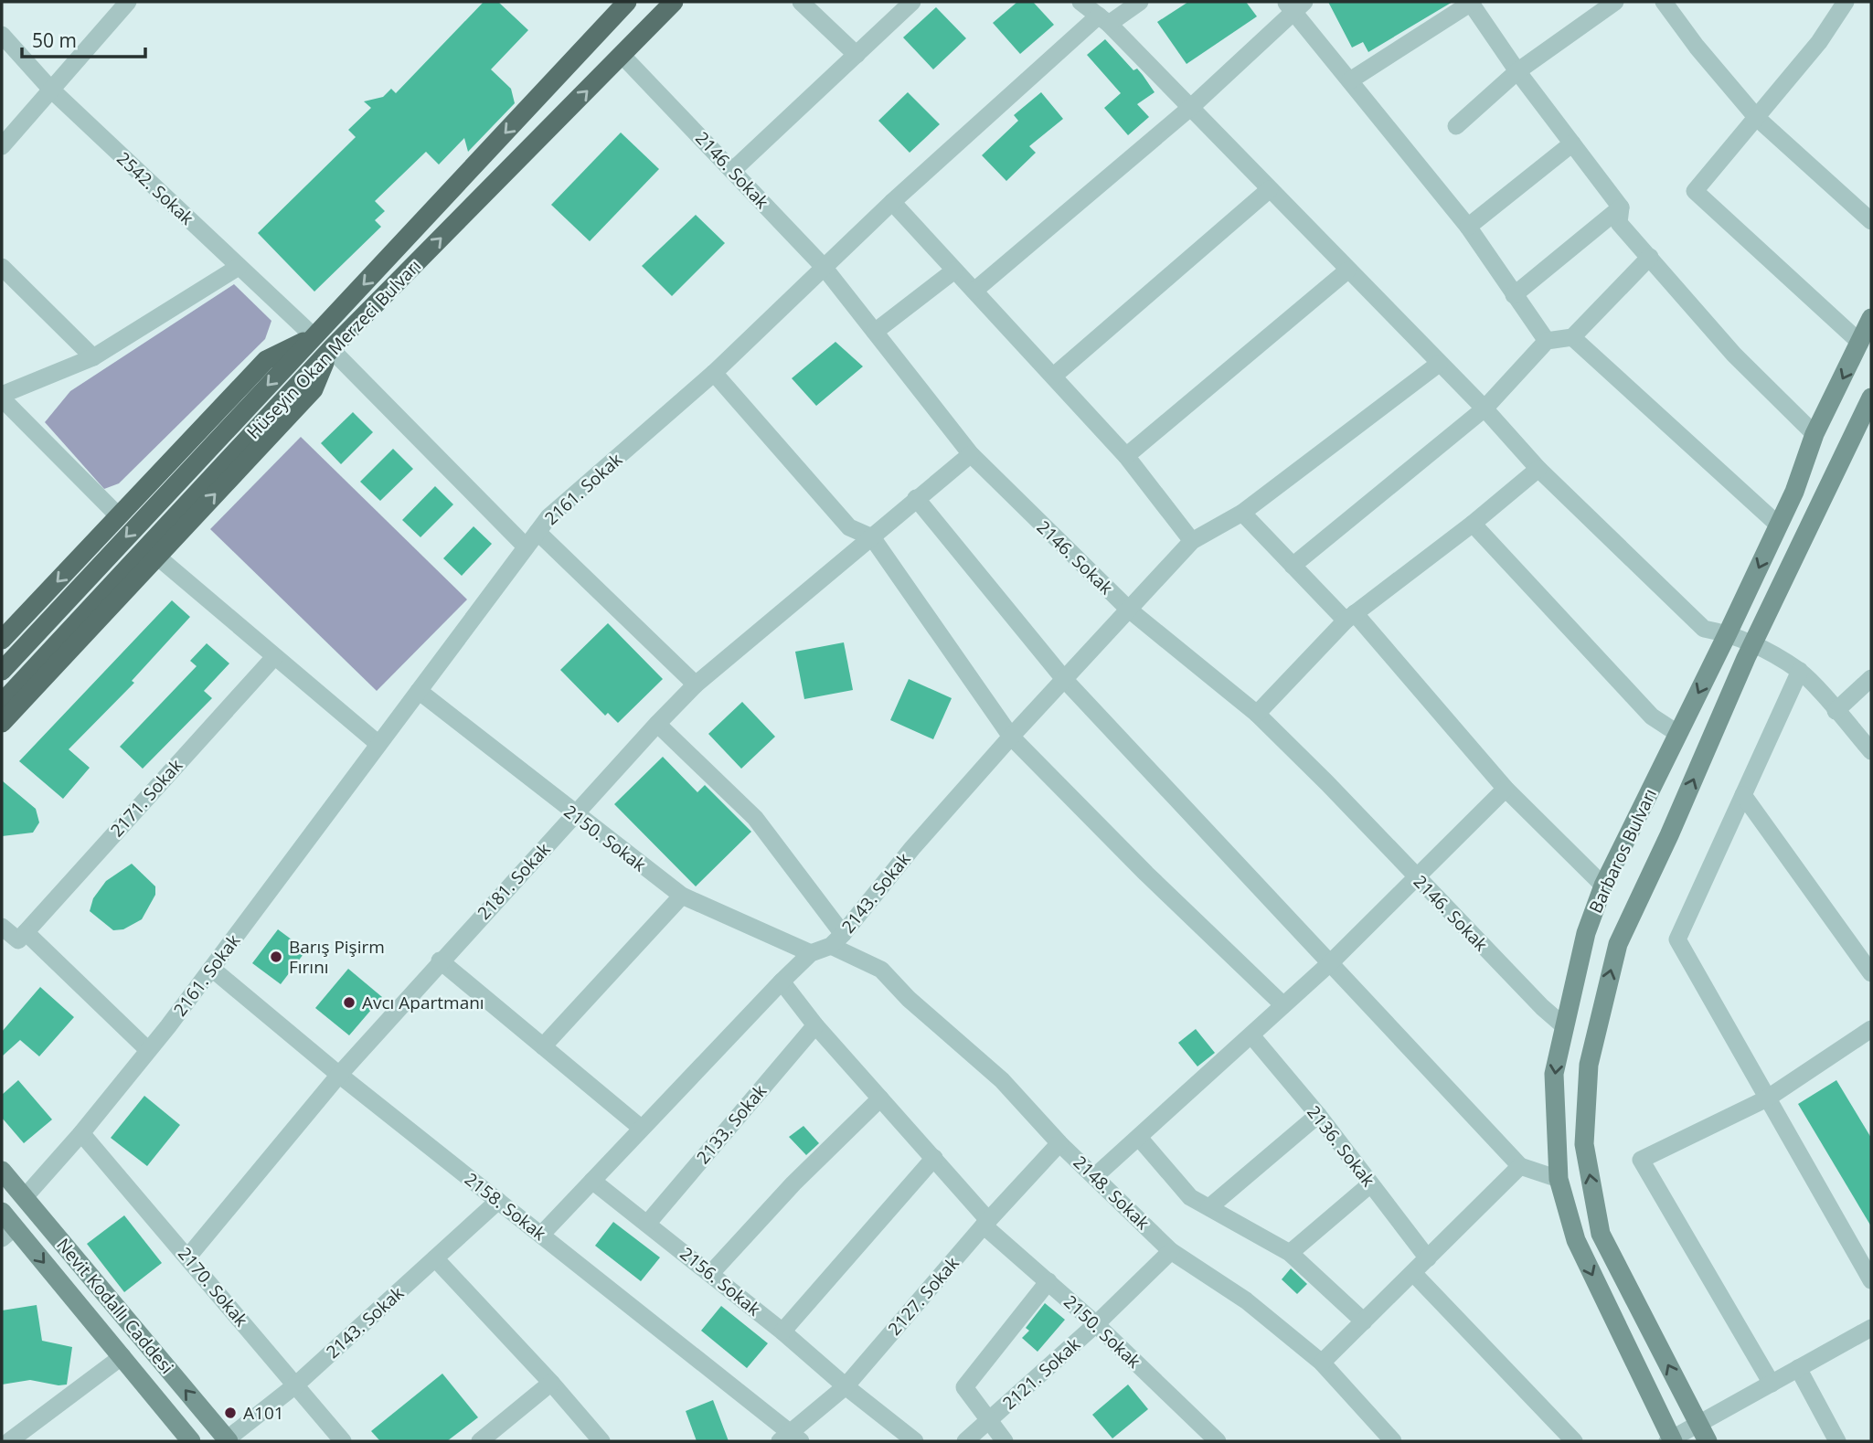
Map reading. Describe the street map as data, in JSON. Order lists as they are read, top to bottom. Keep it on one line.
{"streets":{"main road":["Hüseyin Okan Merzeci Bulvarı"],"street":["2146. Sokak","2542. Sokak","2161. Sokak","2171. Sokak","2150. Sokak","Barbaros Bulvarı","2181. Sokak","2143. Sokak","2133. Sokak","2136. Sokak","2148. Sokak","2158. Sokak","2156. Sokak","2170. Sokak","2127. Sokak","Nevit Kodallı Caddesi","2121. Sokak"]},"crossings":[["2146. Sokak","Hüseyin Okan Merzeci Bulvarı"],["2146. Sokak","2161. Sokak"],["2146. Sokak","Barbaros Bulvarı"],["2146. Sokak","2181. Sokak"],["2146. Sokak","2143. Sokak"],["2542. Sokak","Hüseyin Okan Merzeci Bulvarı"],["2161. Sokak","2150. Sokak"],["2161. Sokak","2158. Sokak"],["2161. Sokak","2170. Sokak"],["2161. Sokak","Nevit Kodallı Caddesi"],["2150. Sokak","2181. Sokak"],["2150. Sokak","2143. Sokak"],["2150. Sokak","2133. Sokak"],["2150. Sokak","2127. Sokak"],["2150. Sokak","2121. Sokak"],["2181. Sokak","2158. Sokak"],["2181. Sokak","2170. Sokak"],["2143. Sokak","2148. Sokak"],["2143. Sokak","2158. Sokak"],["2143. Sokak","2156. Sokak"],["2143. Sokak","2170. Sokak"],["2143. Sokak","Nevit Kodallı Caddesi"],["2133. Sokak","2156. Sokak"],["2148. Sokak","2127. Sokak"],["2148. Sokak","2121. Sokak"],["2158. Sokak","2127. Sokak"],["2156. Sokak","2127. Sokak"]],"places":["Barış Pişirm Fırını","Avcı Apartmanı","A101"],"scale_bar":"50 m"}
